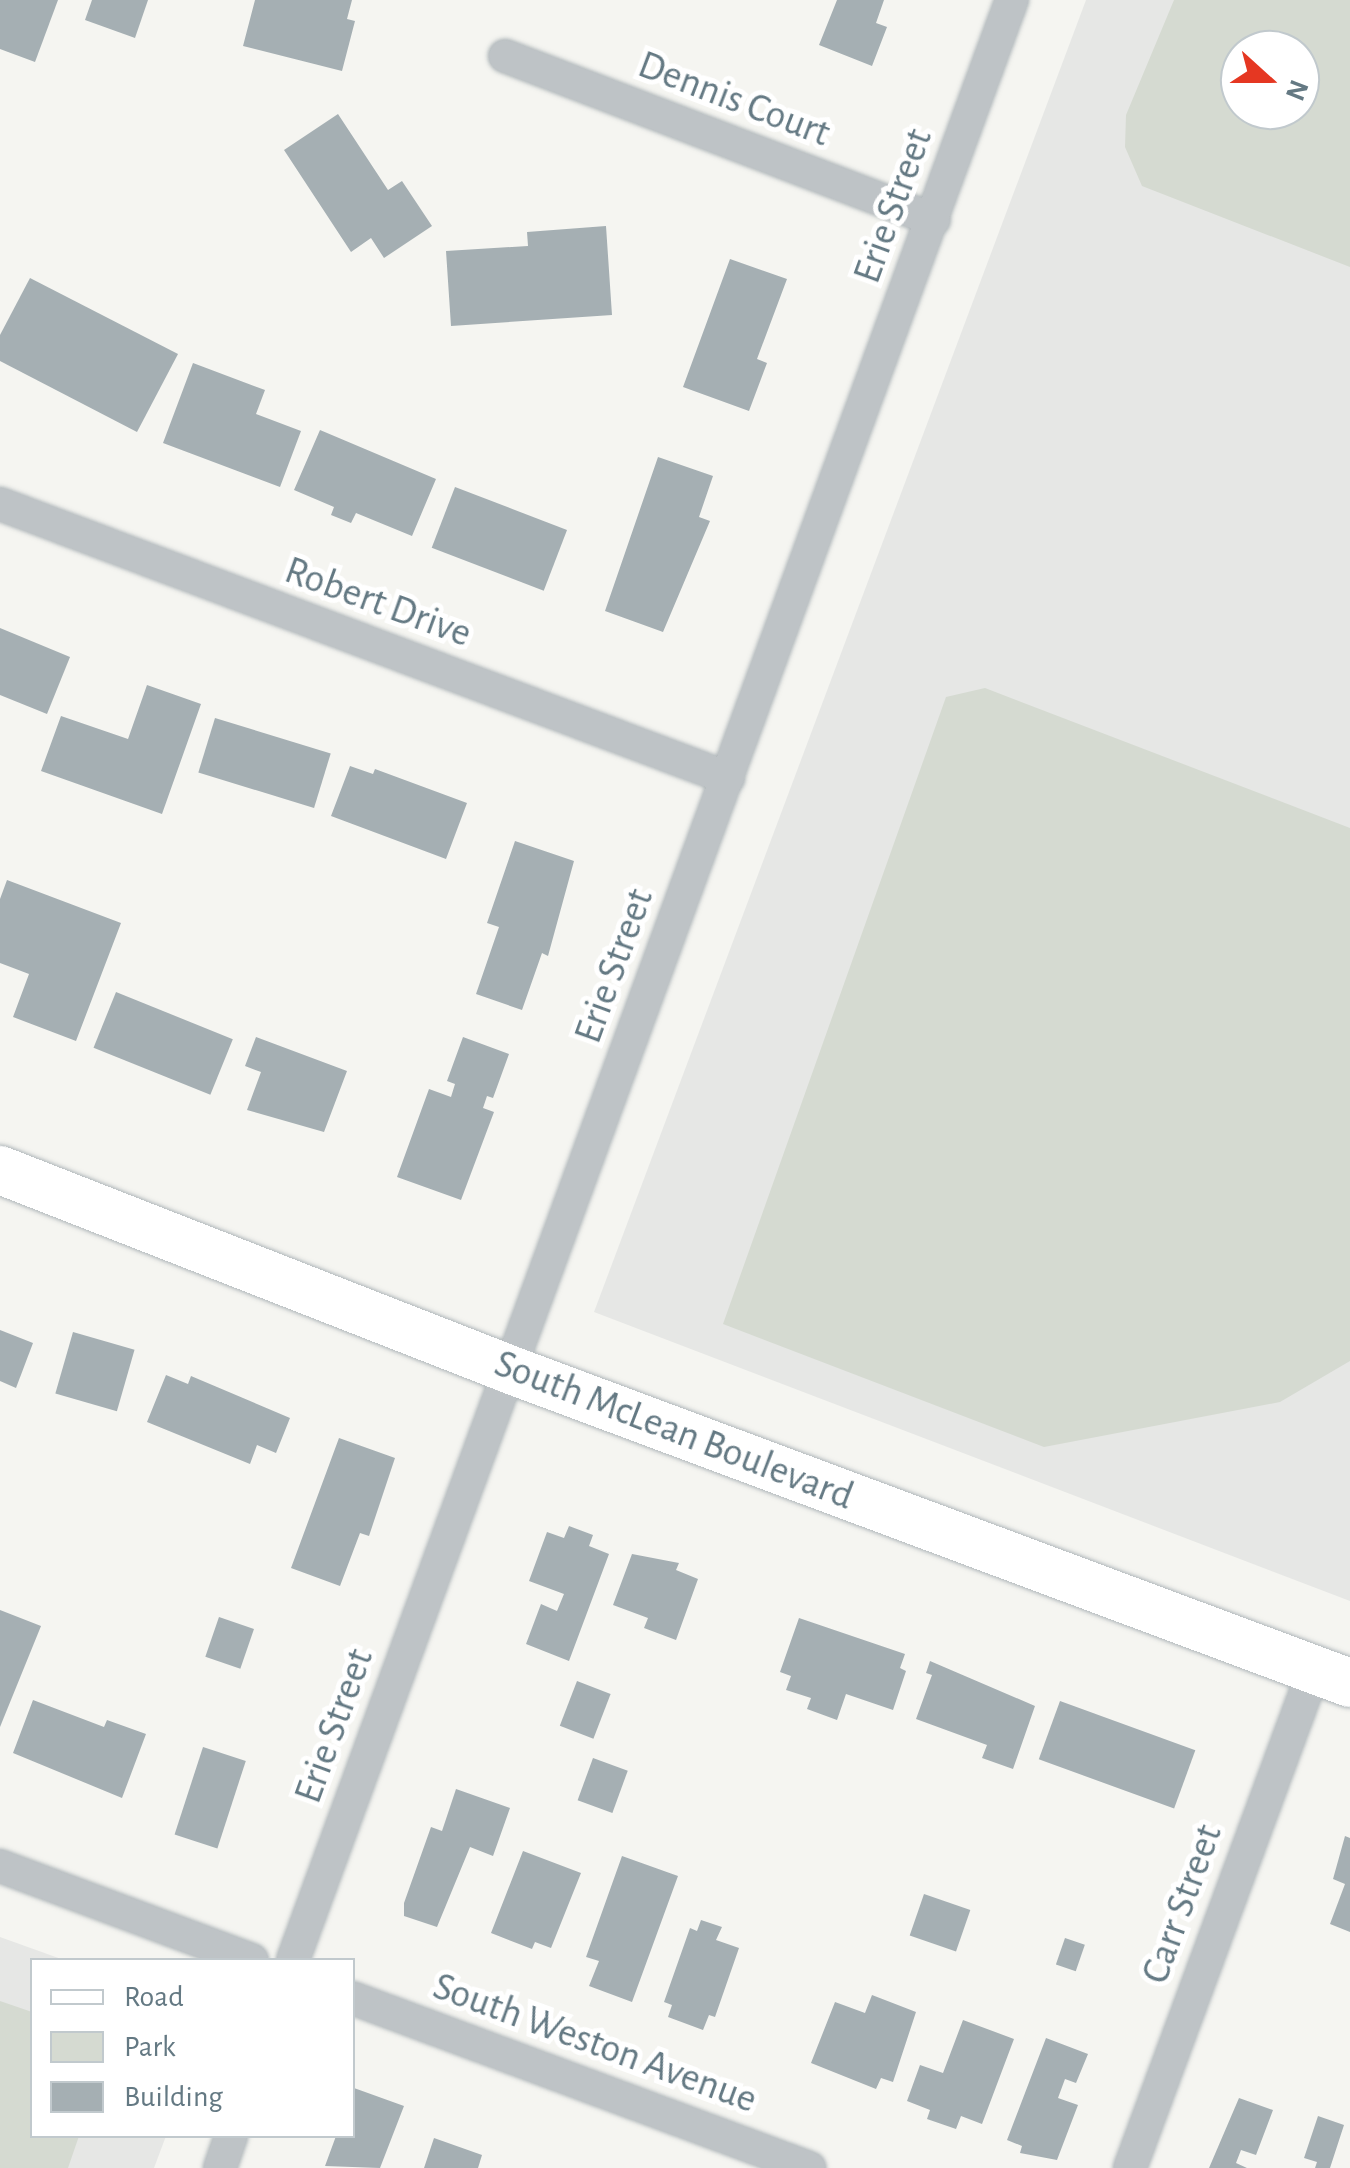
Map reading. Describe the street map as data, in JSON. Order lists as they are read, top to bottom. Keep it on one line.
{"streets":{"main road":["South McLean Boulevard"],"street":["Dennis Court","Erie Street","Robert Drive","Carr Street","South Weston Avenue"]},"crossings":[["Dennis Court","Erie Street"],["Erie Street","Robert Drive"],["Erie Street","South McLean Boulevard"],["South McLean Boulevard","Carr Street"]],"legend":["Road","Park","Building"],"north":"right"}
